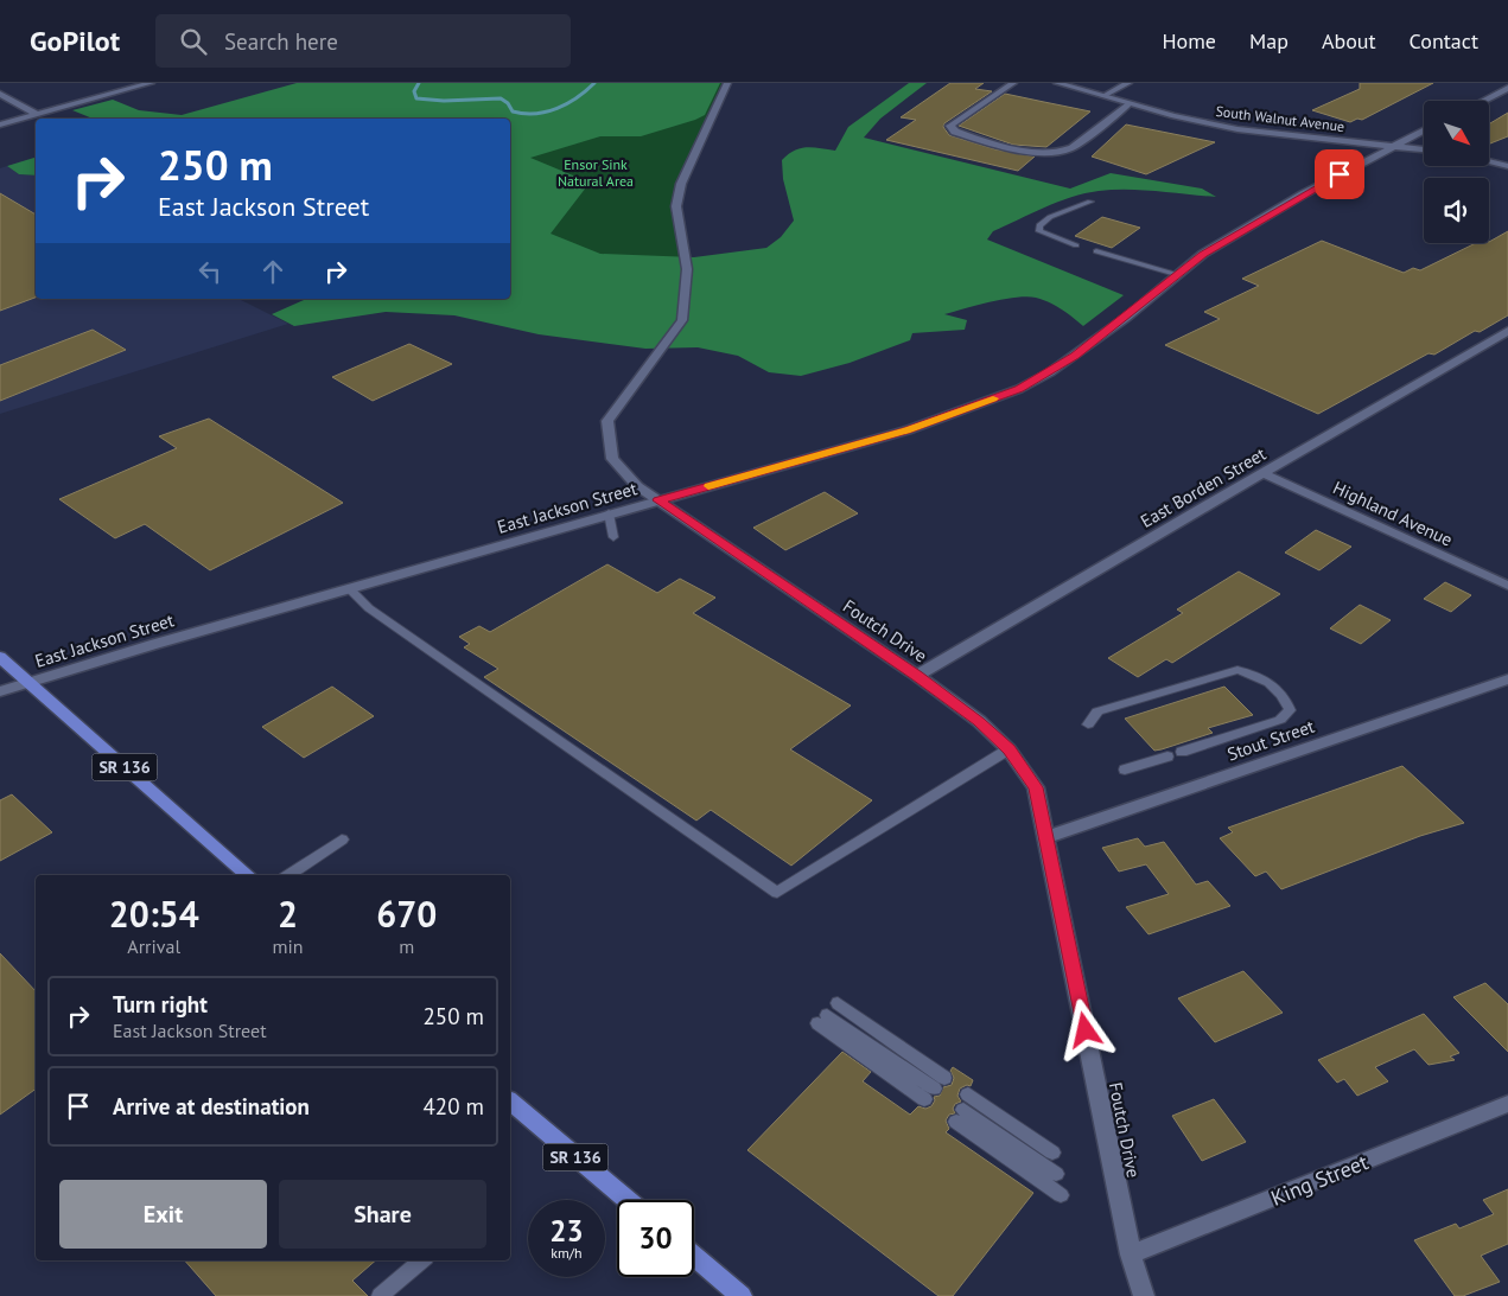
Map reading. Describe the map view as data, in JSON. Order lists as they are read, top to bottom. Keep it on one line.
{"streets":{"main road":["SR 136"],"street":["South Walnut Avenue","East Borden Street","East Jackson Street","Highland Avenue","Foutch Drive","Stout Street","King Street"]},"crossings":[["South Walnut Avenue","East Jackson Street"],["East Borden Street","Highland Avenue"],["East Borden Street","Foutch Drive"],["East Jackson Street","Foutch Drive"],["East Jackson Street","SR 136"],["Foutch Drive","Stout Street"],["Foutch Drive","King Street"]],"parks":["Ensor Sink Natural Area"],"north":"bottom right","page":{"header":"GoPilot","search":"Search here","nav":["Home","Map","About","Contact"],"turn":["250 m","East Jackson Street"],"eta":["20:54","Arrival","2","min","670","m"],"list":[{"name":"Turn right","note":"East Jackson Street","value":"250 m"},{"name":"Arrive at destination","value":"420 m"}],"buttons":["Exit","Share"],"speed":"23 km/h","limit":"30"}}
